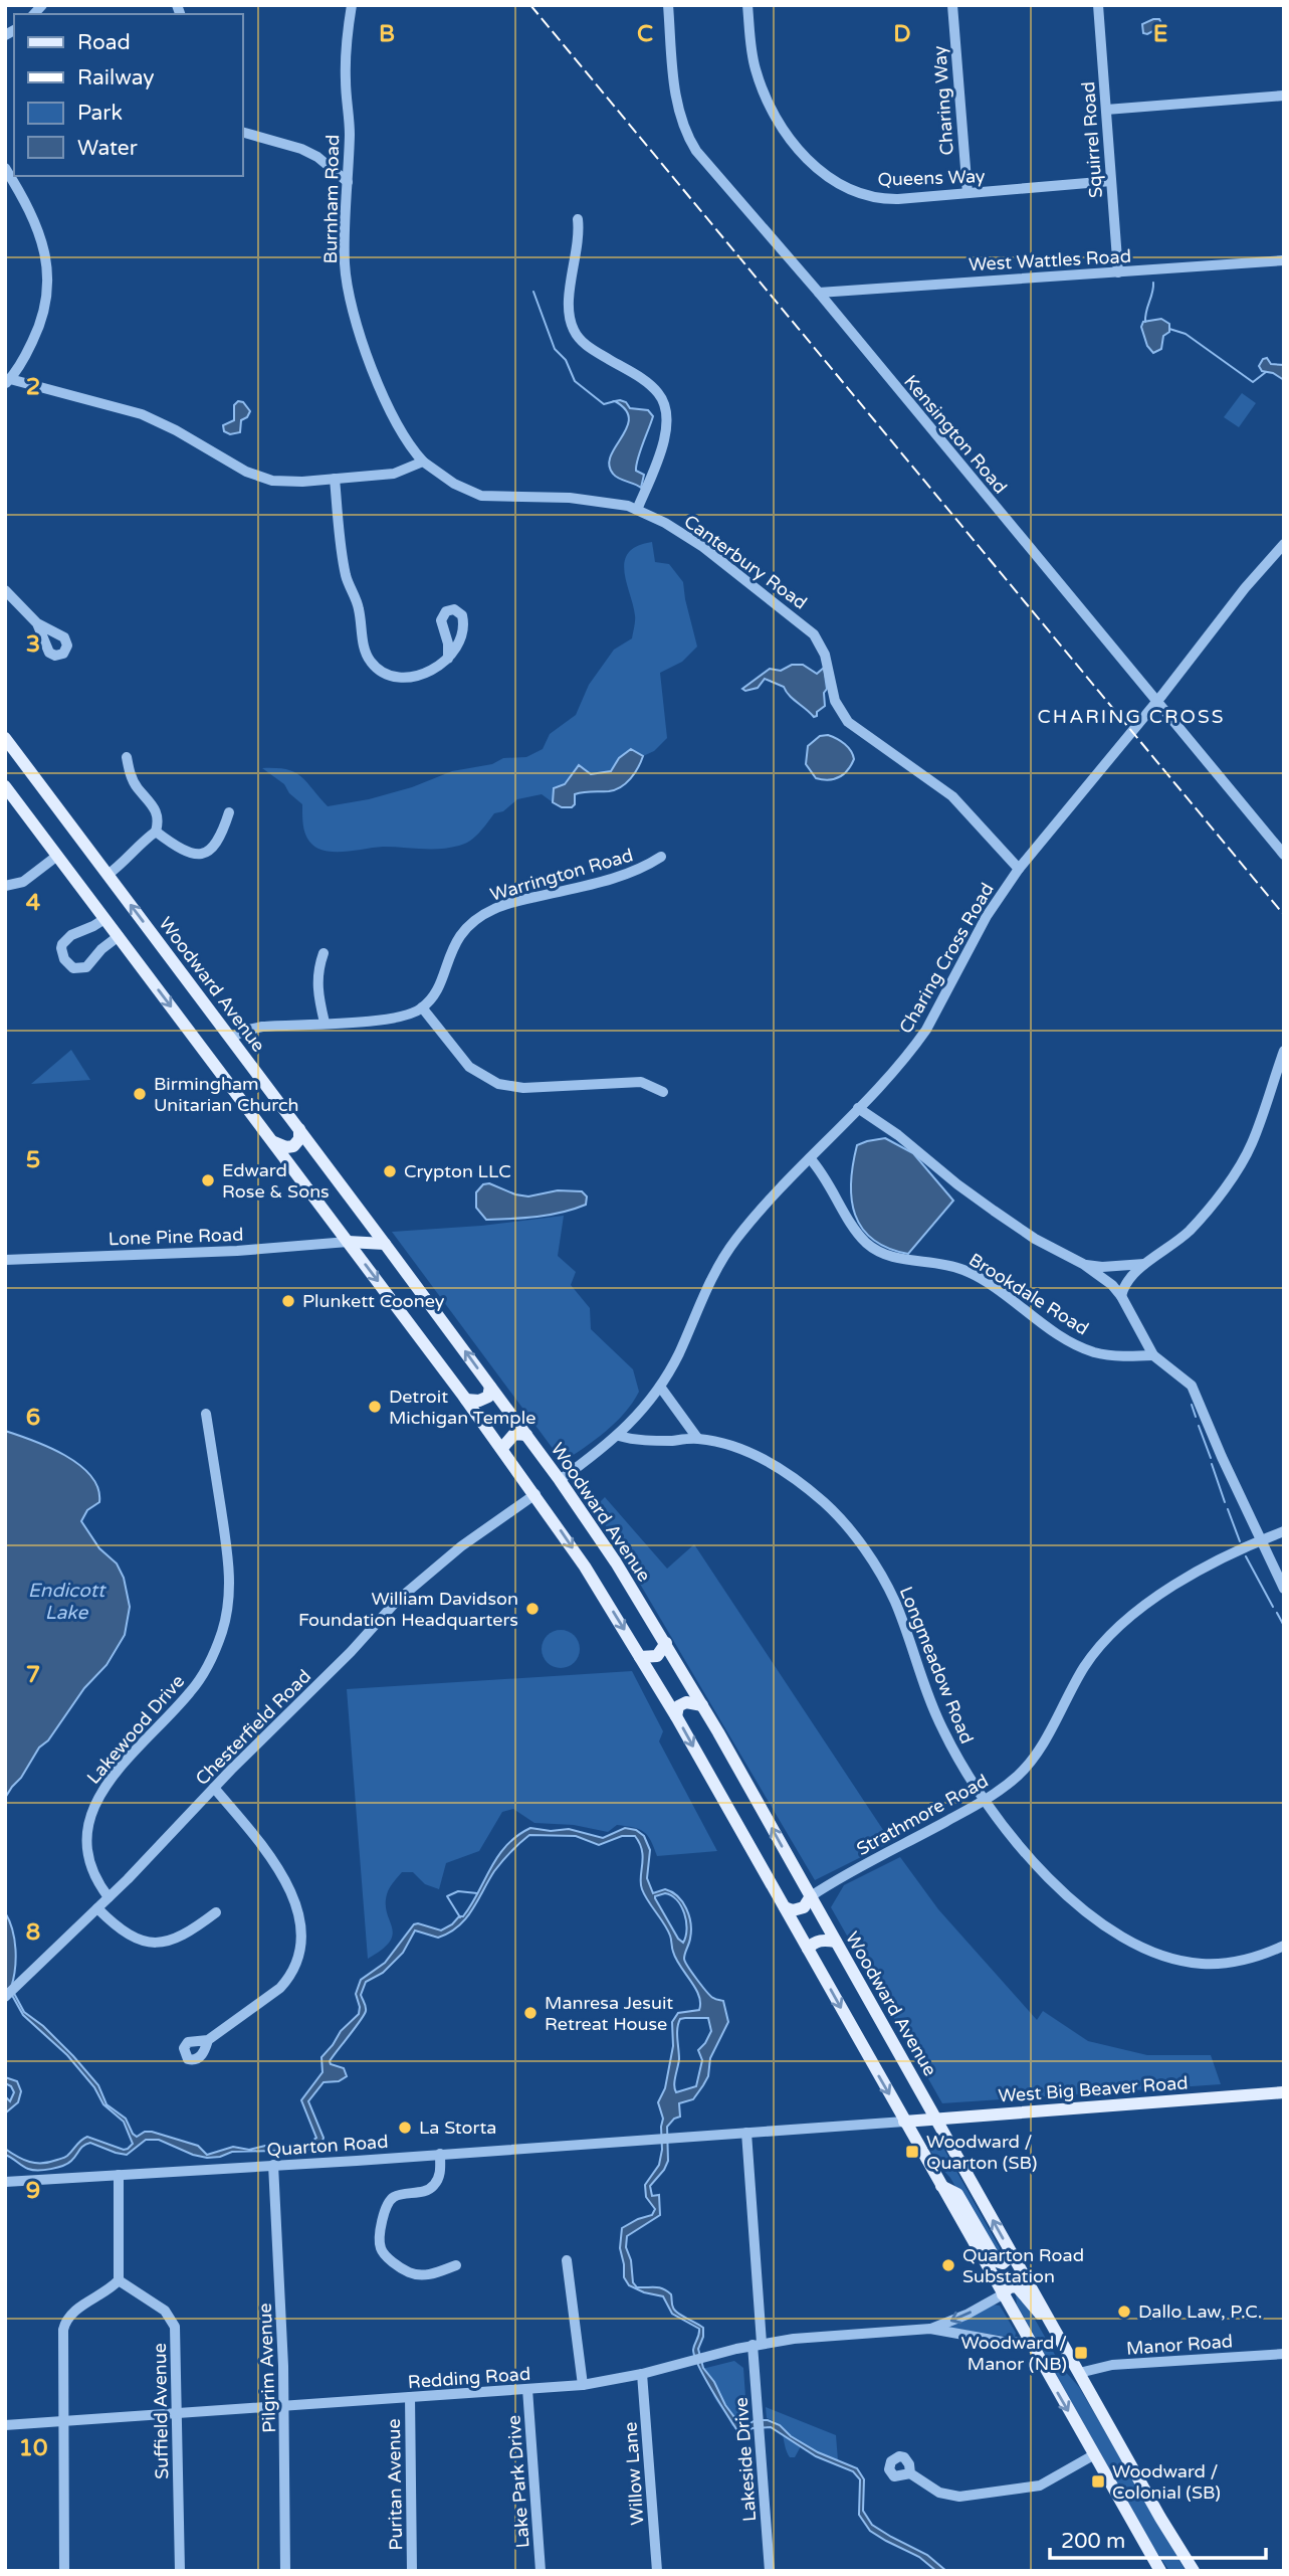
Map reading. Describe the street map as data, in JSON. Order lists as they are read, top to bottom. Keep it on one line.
{"streets":{"main road":["Woodward Avenue","West Big Beaver Road"],"street":["Charing Way","Squirrel Road","Queens Way","Burnham Road","West Wattles Road","Kensington Road","Canterbury Road","Warrington Road","Charing Cross Road","Lone Pine Road","Brookdale Road","Longmeadow Road","Chesterfield Road","Lakewood Drive","Strathmore Road","Quarton Road","Manor Road","Pilgrim Avenue","Redding Road","Suffield Avenue","Lakeside Drive","Willow Lane","Lake Park Drive","Puritan Avenue"]},"crossings":[["Charing Way","Queens Way"],["Squirrel Road","Queens Way"],["Squirrel Road","West Wattles Road"],["Burnham Road","Canterbury Road"],["West Wattles Road","Kensington Road"],["Kensington Road","Charing Cross Road"],["Canterbury Road","Charing Cross Road"],["Charing Cross Road","Woodward Avenue"],["Charing Cross Road","Brookdale Road"],["Charing Cross Road","Longmeadow Road"],["Woodward Avenue","Strathmore Road"],["Woodward Avenue","West Big Beaver Road"],["Longmeadow Road","Strathmore Road"],["Chesterfield Road","Lakewood Drive"],["West Big Beaver Road","Quarton Road"],["Quarton Road","Pilgrim Avenue"],["Quarton Road","Lakeside Drive"],["Pilgrim Avenue","Redding Road"],["Redding Road","Suffield Avenue"],["Redding Road","Lakeside Drive"],["Redding Road","Willow Lane"],["Redding Road","Lake Park Drive"],["Redding Road","Puritan Avenue"]],"districts":["CHARING CROSS"],"water":["Endicott Lake"],"places":{"other":["Birmingham Unitarian Church","Crypton LLC","Edward Rose & Sons","Plunkett Cooney","Detroit Michigan Temple","William Davidson Foundation Headquarters","Manresa Jesuit Retreat House","La Storta","Quarton Road Substation","Dallo Law, P.C."],"transit":["Woodward / Quarton (SB)","Woodward / Manor (NB)","Woodward / Colonial (SB)"]},"legend":["Road","Railway","Park","Water"],"scale_bar":"200 m","grid":{"columns":["B","C","D","E"],"rows":["2","3","4","5","6","7","8","9","10"]}}
